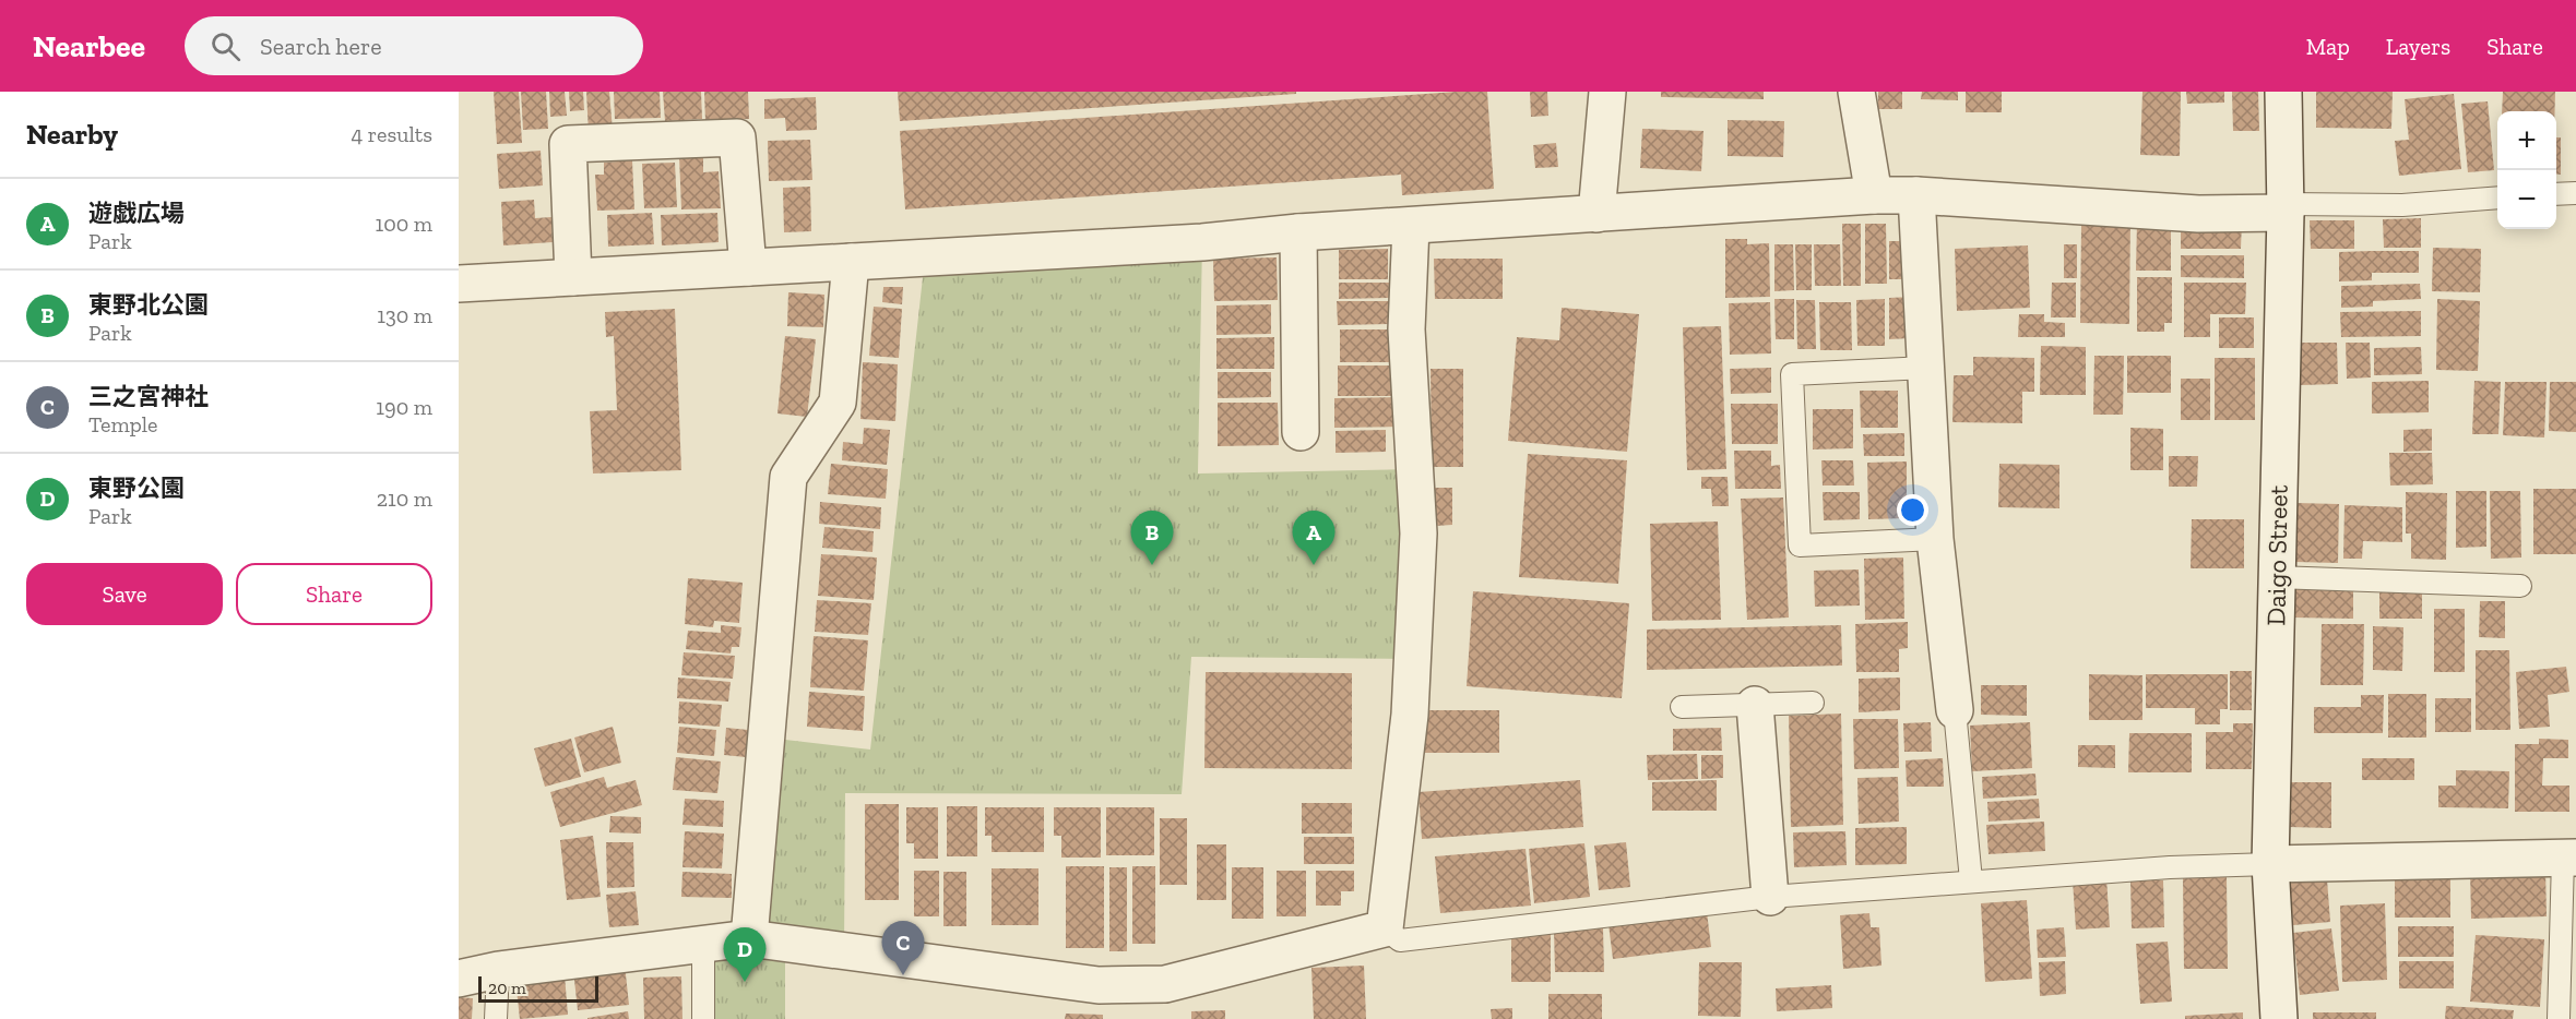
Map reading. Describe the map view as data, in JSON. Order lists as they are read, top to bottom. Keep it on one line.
{"streets":{"street":["Daigo Street"]},"scale_bar":"20 m","page":{"header":"Nearbee","search":"Search here","nav":["Map","Layers","Share"],"heading":["Nearby","4 results"],"map_buttons":["+","−"],"list":[{"mark":"A","name":"遊戯広場","note":"Park","value":"100 m"},{"mark":"B","name":"東野北公園","note":"Park","value":"130 m"},{"mark":"C","name":"三之宮神社","note":"Temple","value":"190 m"},{"mark":"D","name":"東野公園","note":"Park","value":"210 m"}],"pins":["A","B","C","D"],"buttons":["Save","Share"],"scale":"20 m"}}
